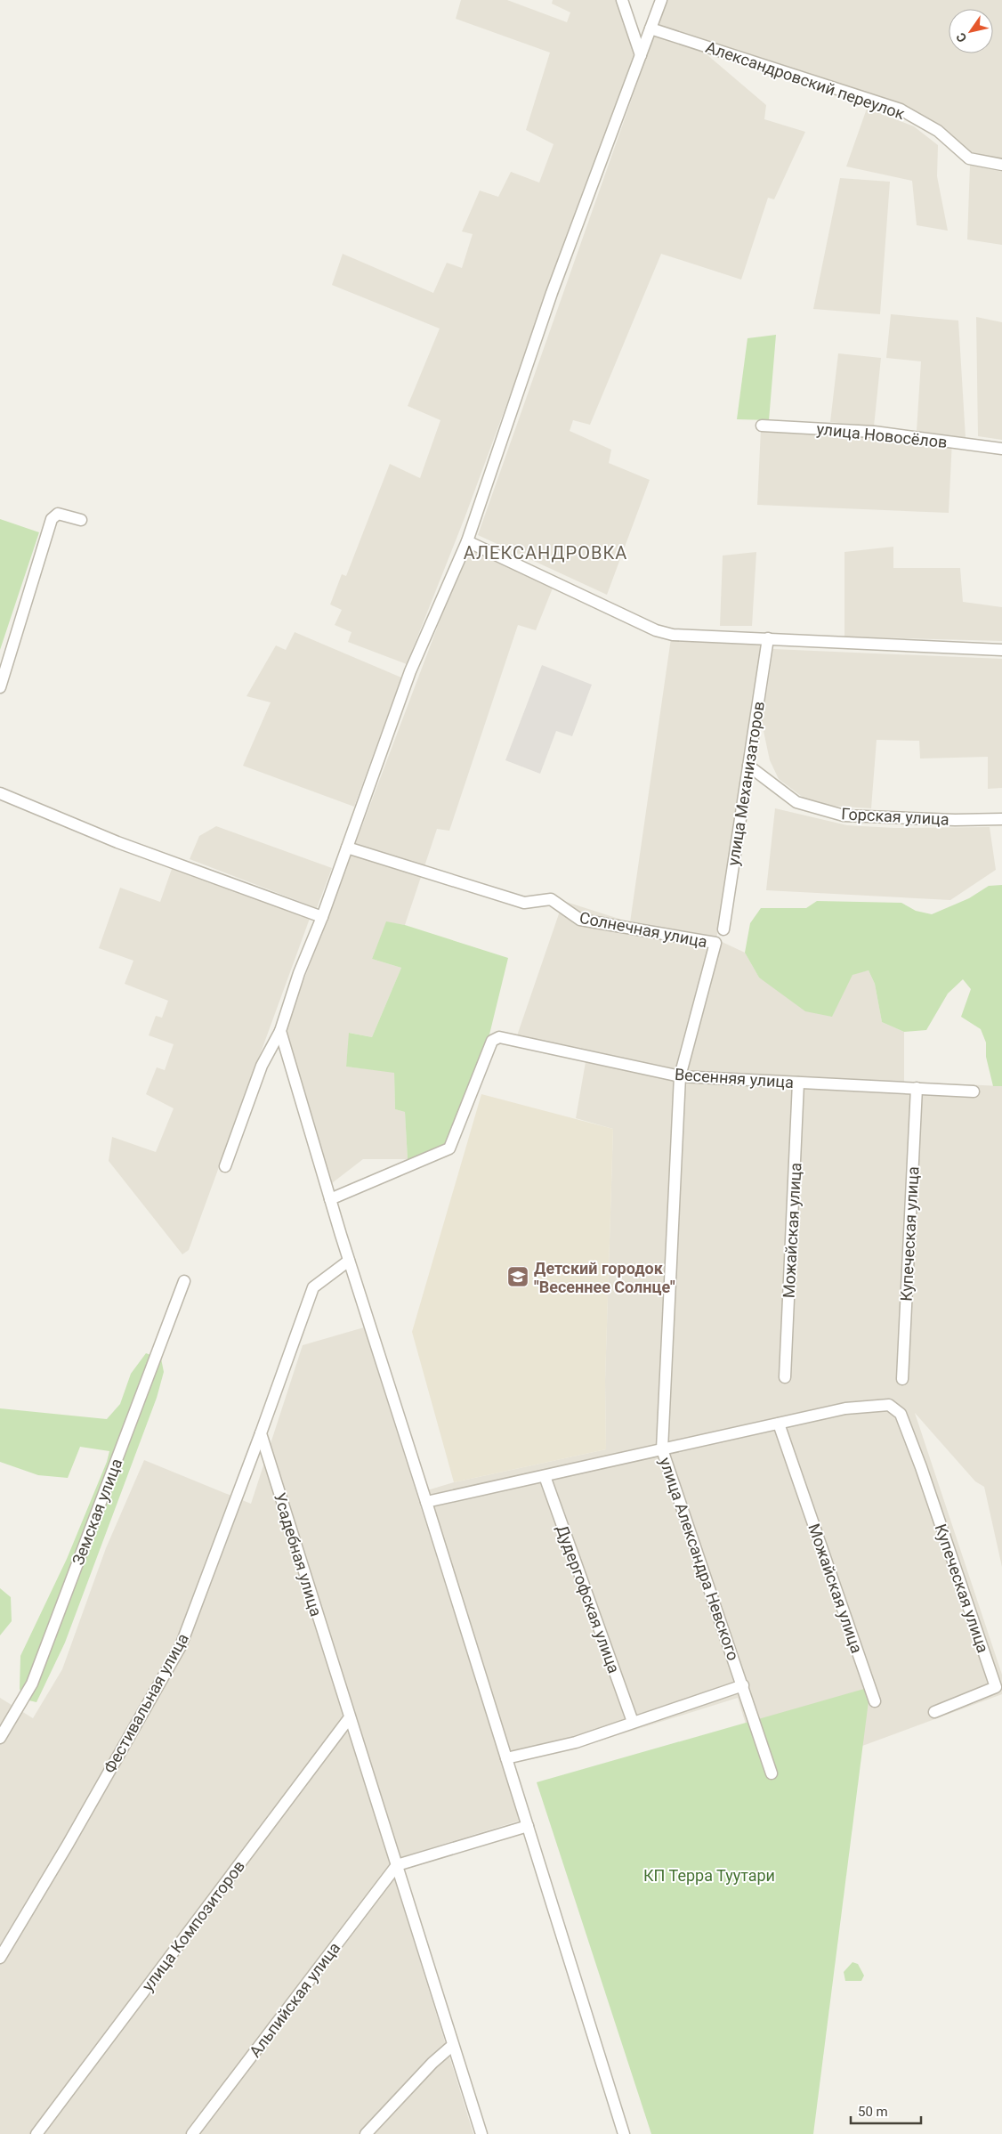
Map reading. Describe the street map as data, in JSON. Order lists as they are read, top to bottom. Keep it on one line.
{"streets":{"street":["Александровский переулок","улица Новосёлов","улица Механизаторов","Горская улица","Солнечная улица","Весенняя улица","Можайская улица","Купеческая улица","Земская улица","Усадебная улица","улица Александра Невского","Дудергофская улица","Фестивальная улица","улица Композиторов","Альпийская улица"]},"crossings":[["улица Механизаторов","Горская улица"],["Солнечная улица","улица Александра Невского"],["Весенняя улица","Можайская улица"],["Весенняя улица","Купеческая улица"],["Весенняя улица","улица Александра Невского"],["Можайская улица","Купеческая улица"],["Усадебная улица","Фестивальная улица"],["Усадебная улица","улица Композиторов"],["Усадебная улица","Альпийская улица"]],"districts":["АЛЕКСАНДРОВКА"],"parks":["КП Терра Туутари"],"places":{"school or university":["Детский городок \"Весеннее Солнце\""]},"scale_bar":"50 m","north":"bottom left"}
